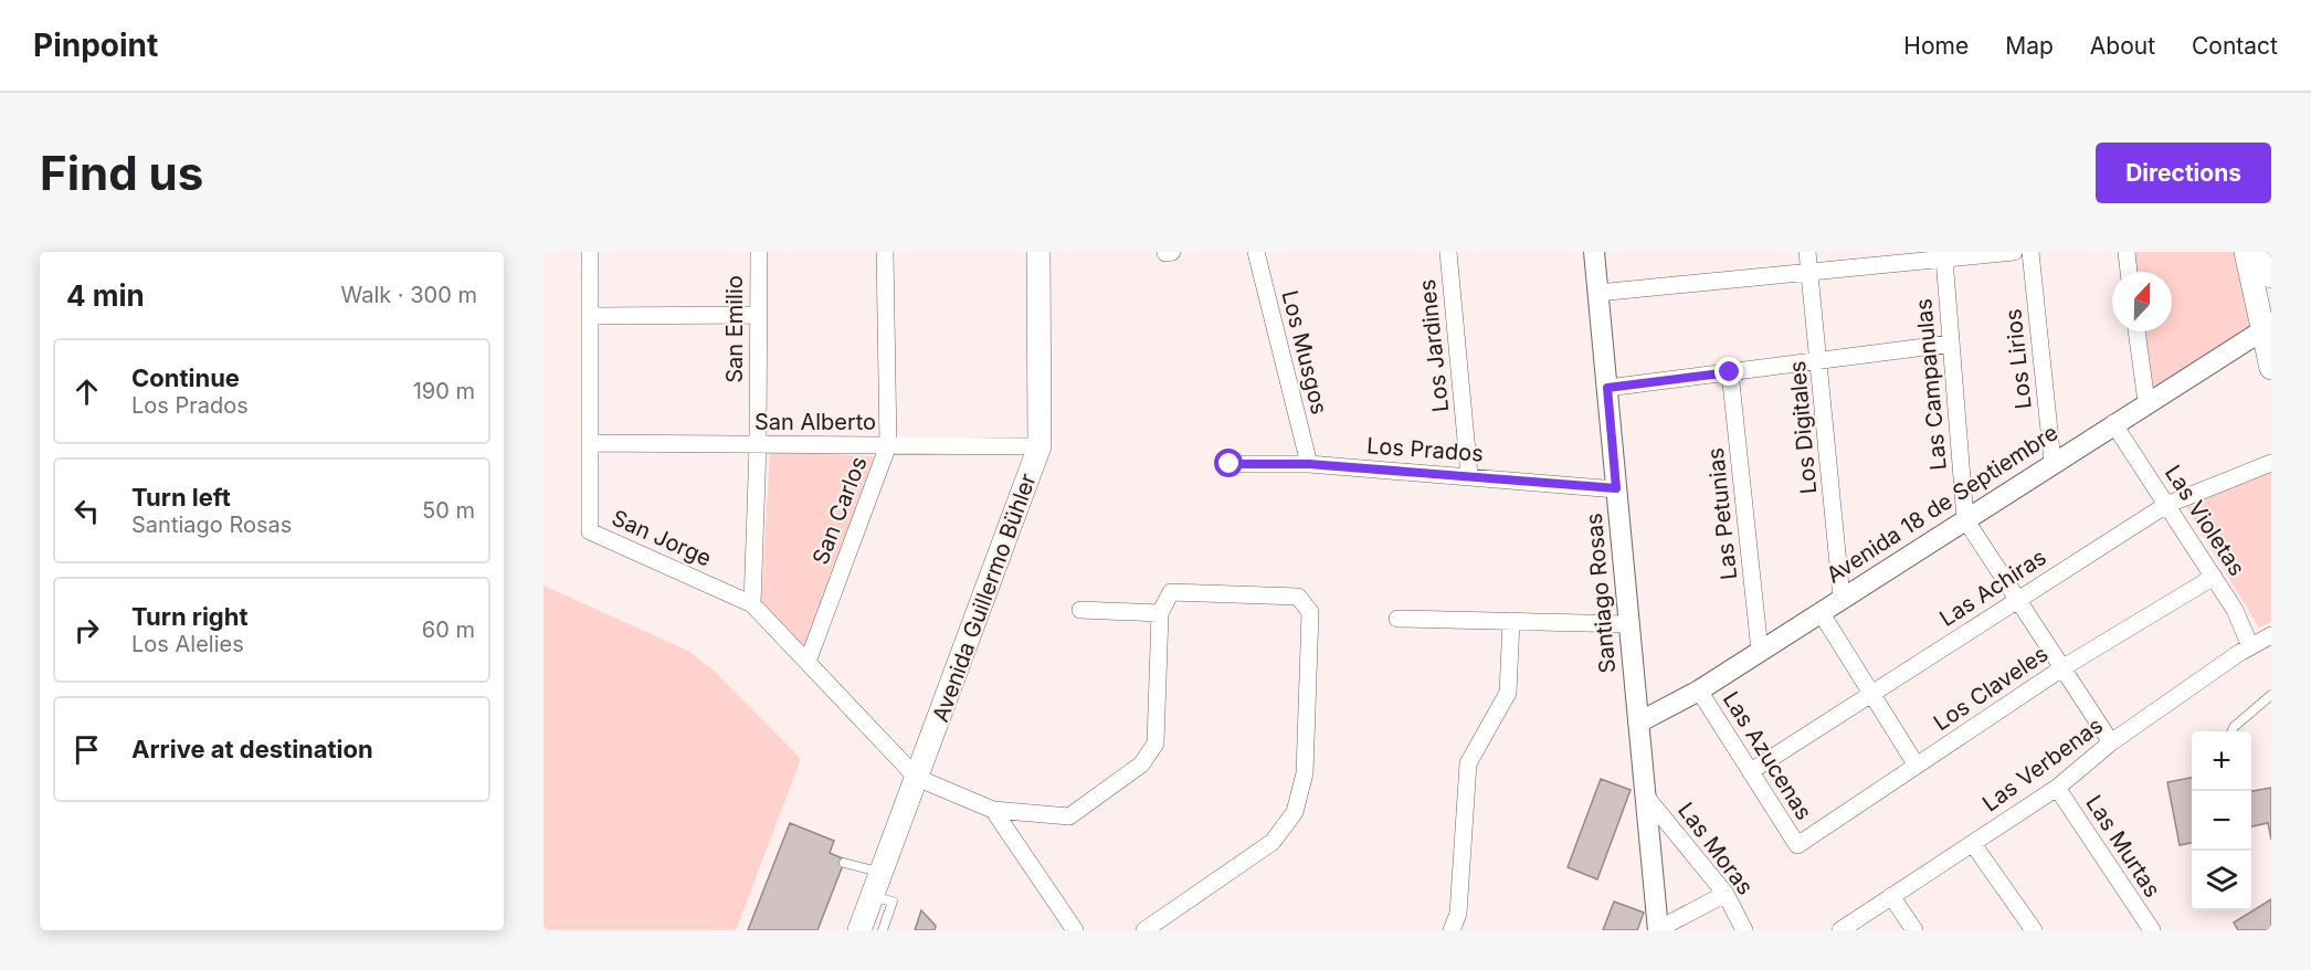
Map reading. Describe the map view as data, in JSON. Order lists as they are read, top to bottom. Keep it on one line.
{"streets":{"main road":["Avenida Guillermo Bühler"],"street":["San Emilio","Los Jardines","Los Musgos","Los Lirios","Las Campanulas","San Alberto","Los Digitales","Los Prados","Avenida 18 de Septiembre","San Carlos","Las Petunias","Las Violetas","San Jorge","Las Achiras","Santiago Rosas","Los Claveles","Las Azucenas","Las Verbenas","Las Murtas","Las Moras"]},"crossings":[["San Emilio","San Alberto"],["San Emilio","San Jorge"],["Los Jardines","Los Prados"],["Los Musgos","Los Prados"],["Los Lirios","Avenida 18 de Septiembre"],["Las Campanulas","Avenida 18 de Septiembre"],["Las Campanulas","Las Achiras"],["Las Campanulas","Los Claveles"],["Las Campanulas","Las Verbenas"],["San Alberto","San Carlos"],["San Alberto","San Jorge"],["San Alberto","Avenida Guillermo Bühler"],["Los Digitales","Avenida 18 de Septiembre"],["Los Prados","Santiago Rosas"],["Avenida 18 de Septiembre","Las Petunias"],["Avenida 18 de Septiembre","Las Violetas"],["Avenida 18 de Septiembre","Santiago Rosas"],["Avenida 18 de Septiembre","Las Azucenas"],["San Carlos","San Jorge"],["Las Violetas","Las Achiras"],["Las Violetas","Los Claveles"],["Las Violetas","Las Verbenas"],["San Jorge","Avenida Guillermo Bühler"],["Las Achiras","Las Azucenas"],["Santiago Rosas","Las Moras"],["Los Claveles","Las Azucenas"],["Las Verbenas","Las Murtas"]],"north":"top","page":{"header":"Pinpoint","nav":["Home","Map","About","Contact"],"buttons":"Directions","title":"Find us","heading":["4 min","Walk · 300 m"],"list":[["Continue","Los Prados","190 m"],["Turn left","Santiago Rosas","50 m"],["Turn right","Los Alelies","60 m"],"Arrive at destination"],"map_buttons":["+","−"]}}
